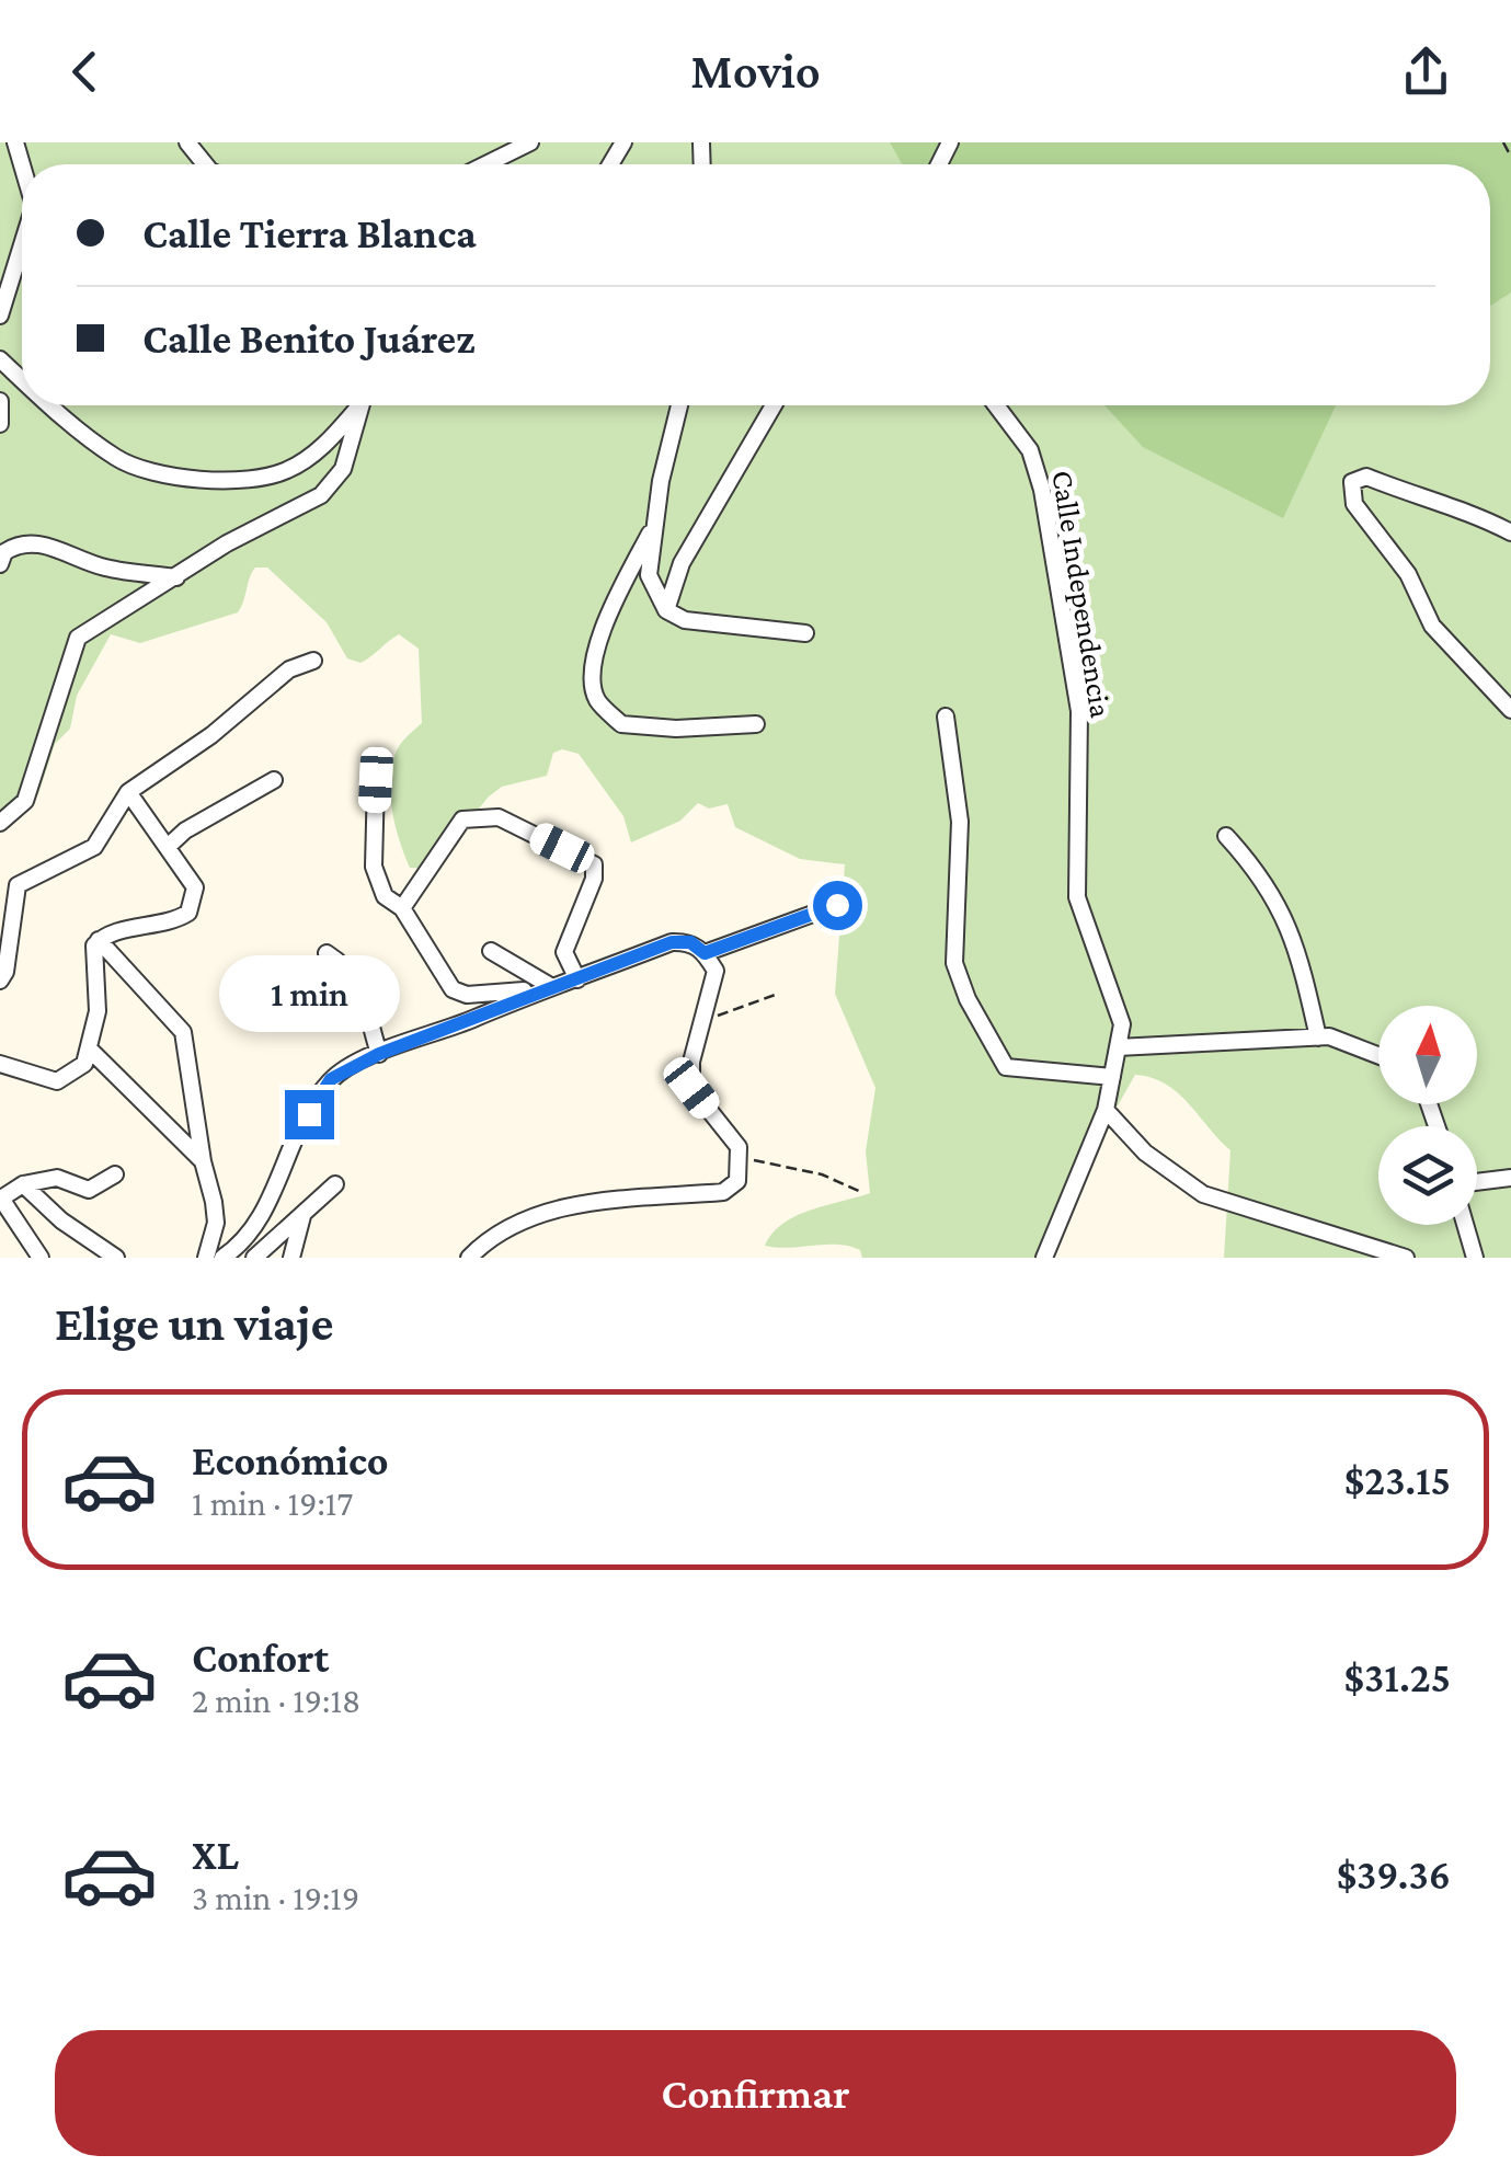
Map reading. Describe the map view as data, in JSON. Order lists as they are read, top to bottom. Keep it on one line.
{"streets":{"street":["Calle Independencia"]},"north":"top","page":{"header":"Movio","banner":["Calle Tierra Blanca","Calle Benito Juárez"],"bubble":"1 min","heading":"Elige un viaje","list":[{"name":"Económico","note":"1 min · 19:17","value":"$23.15"},{"name":"Confort","note":"2 min · 19:18","value":"$31.25"},{"name":"XL","note":"3 min · 19:19","value":"$39.36"}],"buttons":"Confirmar"}}
